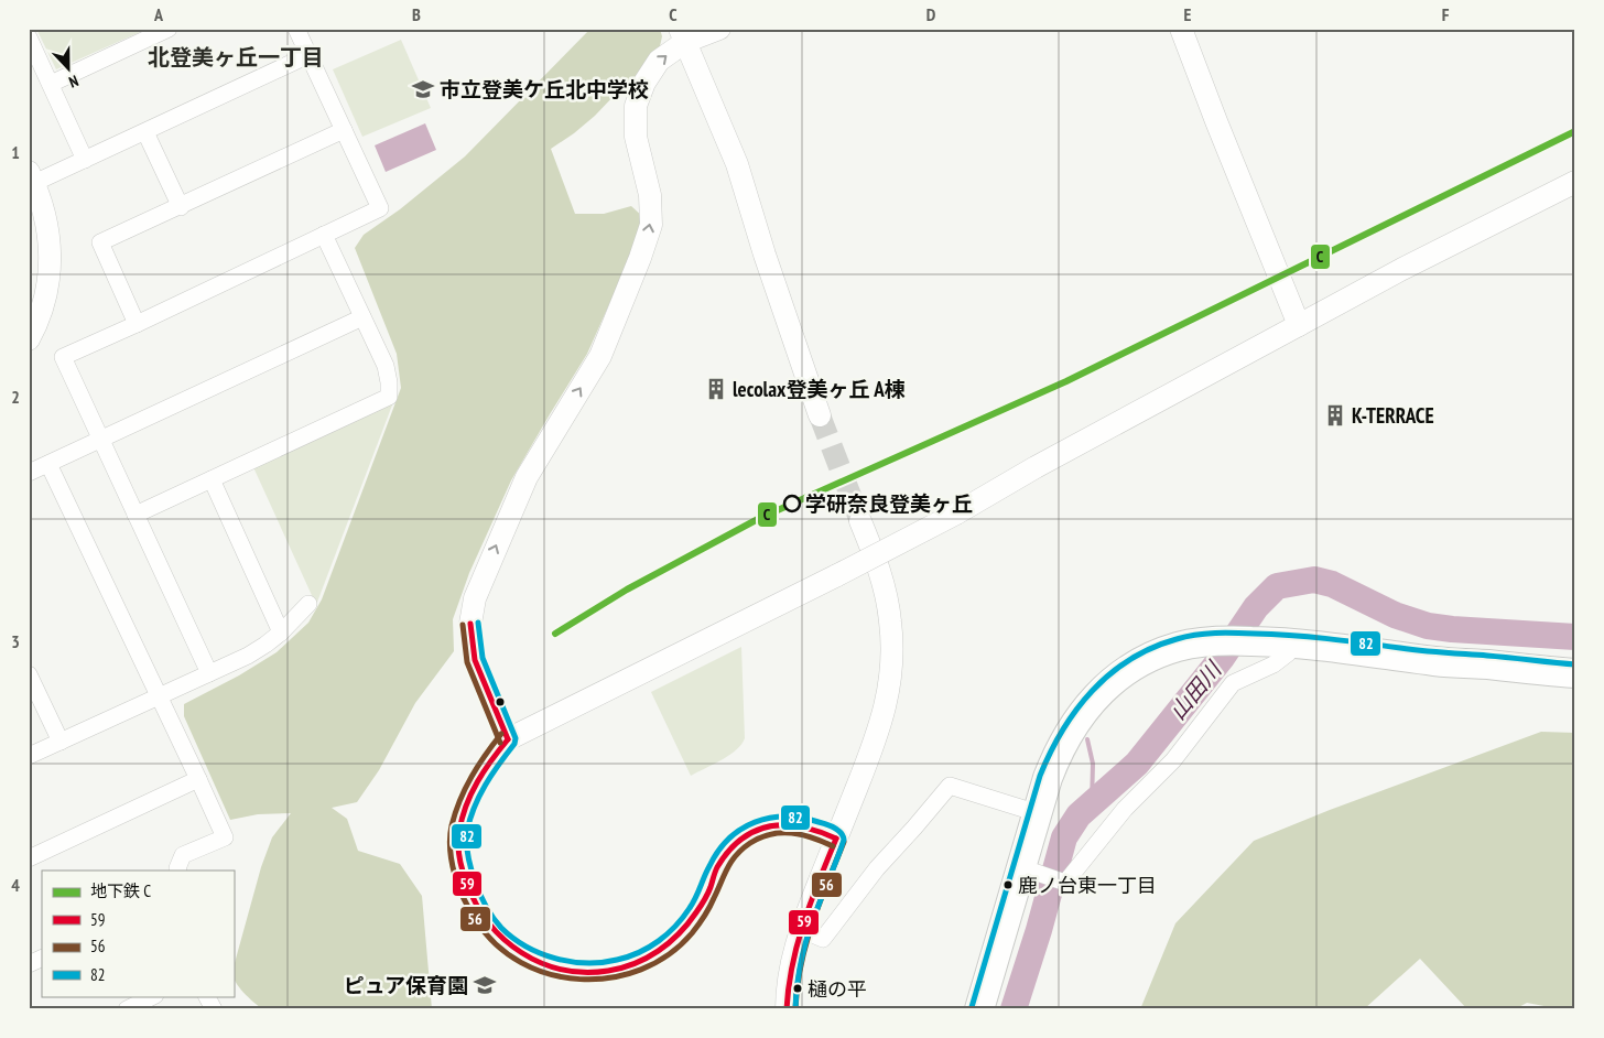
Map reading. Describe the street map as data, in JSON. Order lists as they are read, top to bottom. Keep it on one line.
{"districts":["北登美ヶ丘一丁目"],"water":["山田川"],"places":{"school or university":["市立登美ケ丘北中学校","ピュア保育園"],"building":["lecolax登美ヶ丘 A棟","K-TERRACE"],"other":["学研奈良登美ヶ丘","鹿ノ台東一丁目","樋の平"]},"lines":["metro line C","transit line 82","transit line 59","transit line 56"],"legend":["地下鉄 C","59","56","82"],"north":"bottom","grid":{"columns":["A","B","C","D","E","F"],"rows":["1","2","3","4"]}}
